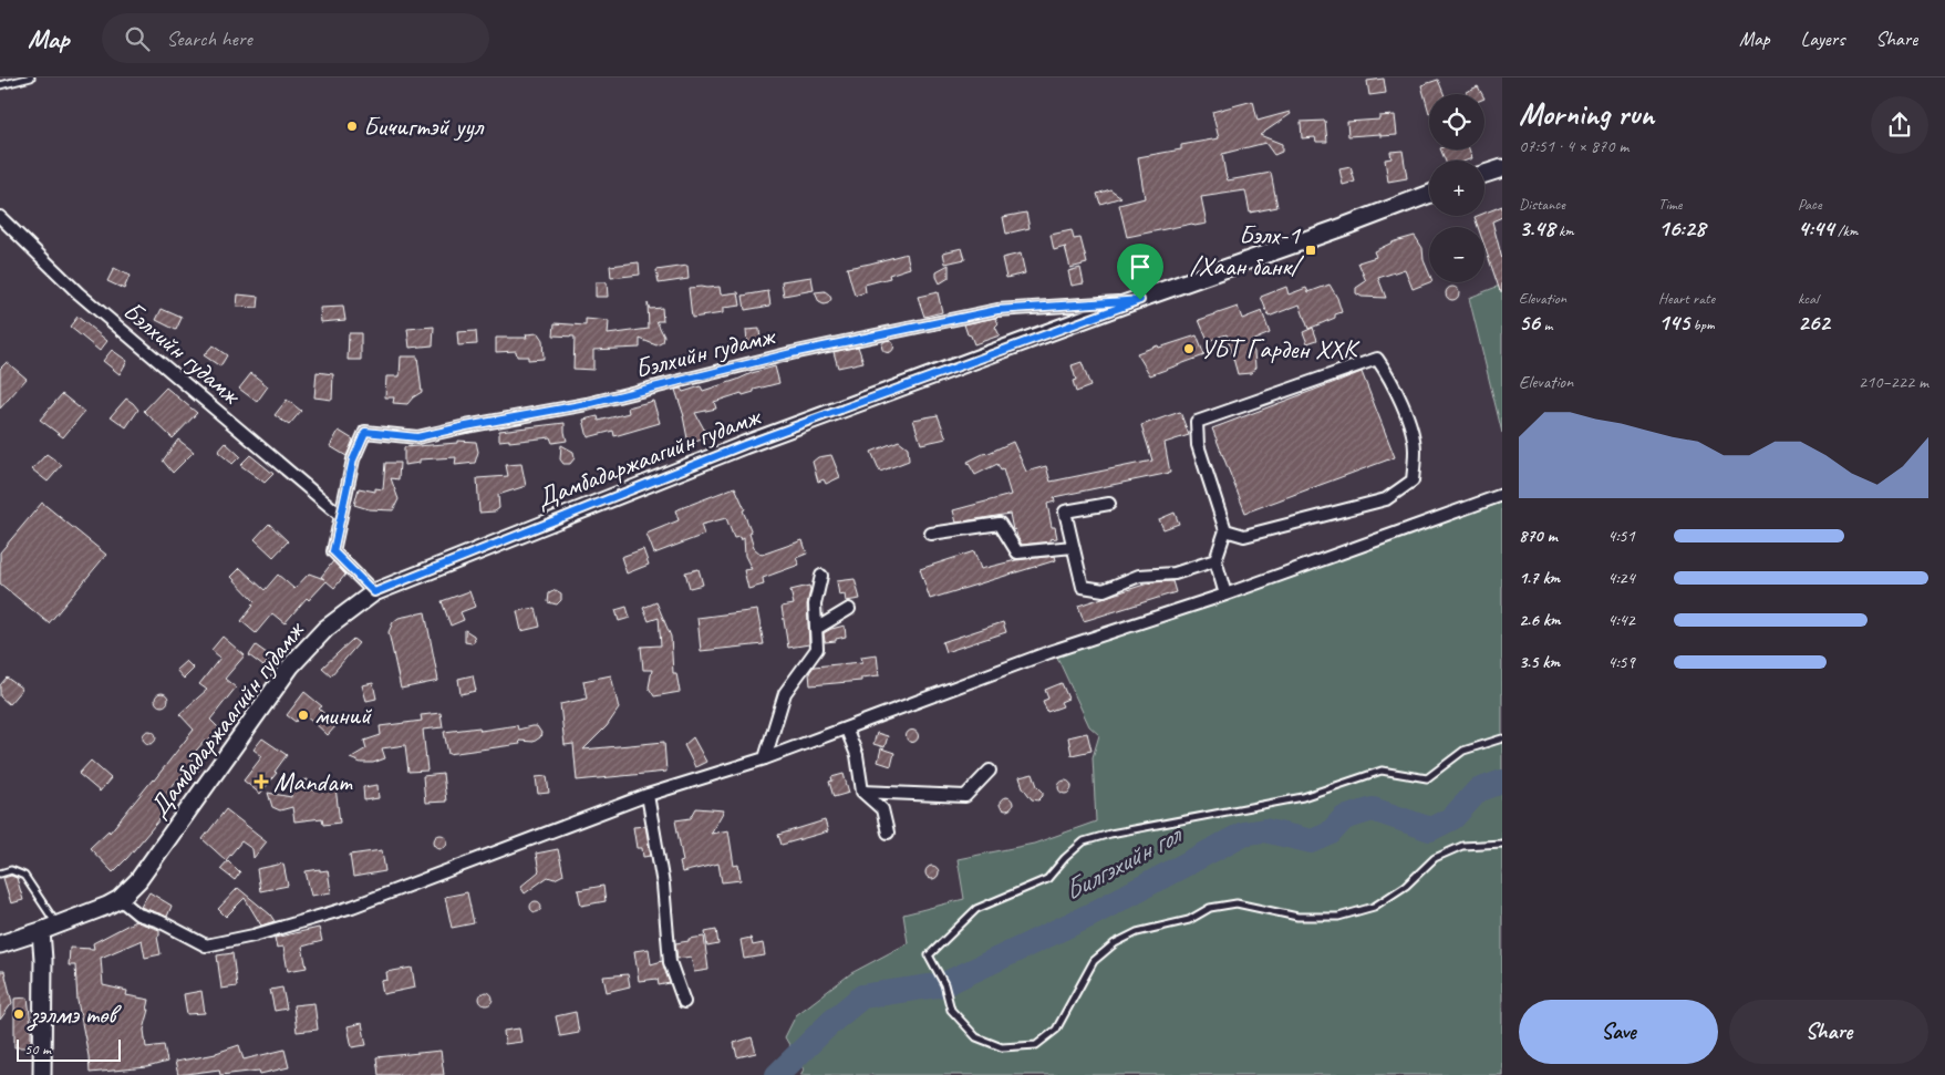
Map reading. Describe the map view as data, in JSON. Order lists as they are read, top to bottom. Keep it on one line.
{"streets":{"main road":["Дамбадаржаагийн гудамж"],"street":["Бэлхийн гудамж"]},"crossings":[["Бэлхийн гудамж","Дамбадаржаагийн гудамж"]],"water":["Билгэхийн гол"],"places":{"other":["Бичигтэй уул","УБТ Гарден ХХК","миний","зэлмэ төв"],"transit":["Бэлх-1 /Хаан банк/"],"health":["Mandam"]},"scale_bar":"50 m","page":{"header":"Map","search":"Search here","nav":["Map","Layers","Share"],"heading":["Morning run","07:51 · 4 × 870 m"],"map_buttons":["+","−"],"stats":[["Distance","3.48 km"],["Time","16:28"],["Pace","4:44 /km"],["Elevation","56 m"],["Heart rate","145 bpm"],["kcal","262"]],"chart":["Elevation","210–222 m"],"list":[{"name":"870 m","note":"4:51"},{"name":"1.7 km","note":"4:24"},{"name":"2.6 km","note":"4:42"},{"name":"3.5 km","note":"4:59"}],"buttons":["Save","Share"],"scale":"50 m"}}
